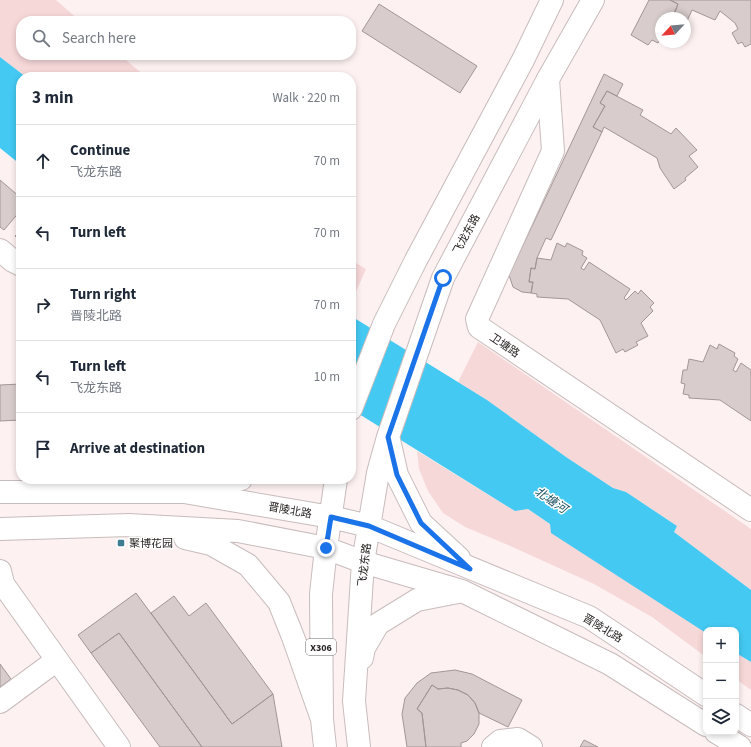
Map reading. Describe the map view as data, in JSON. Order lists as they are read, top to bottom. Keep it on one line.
{"streets":{"main road":["飞龙东路","卫塘路","晋陵北路","X306"]},"crossings":[["飞龙东路","卫塘路"],["飞龙东路","晋陵北路"]],"water":["北塘河"],"places":{"transit":["聚博花园"]},"north":"bottom left","page":{"search":"Search here","heading":["3 min","Walk · 220 m"],"list":[["Continue","飞龙东路","70 m"],["Turn left","70 m"],["Turn right","晋陵北路","70 m"],["Turn left","飞龙东路","10 m"],"Arrive at destination"],"map_buttons":["+","−"]}}
